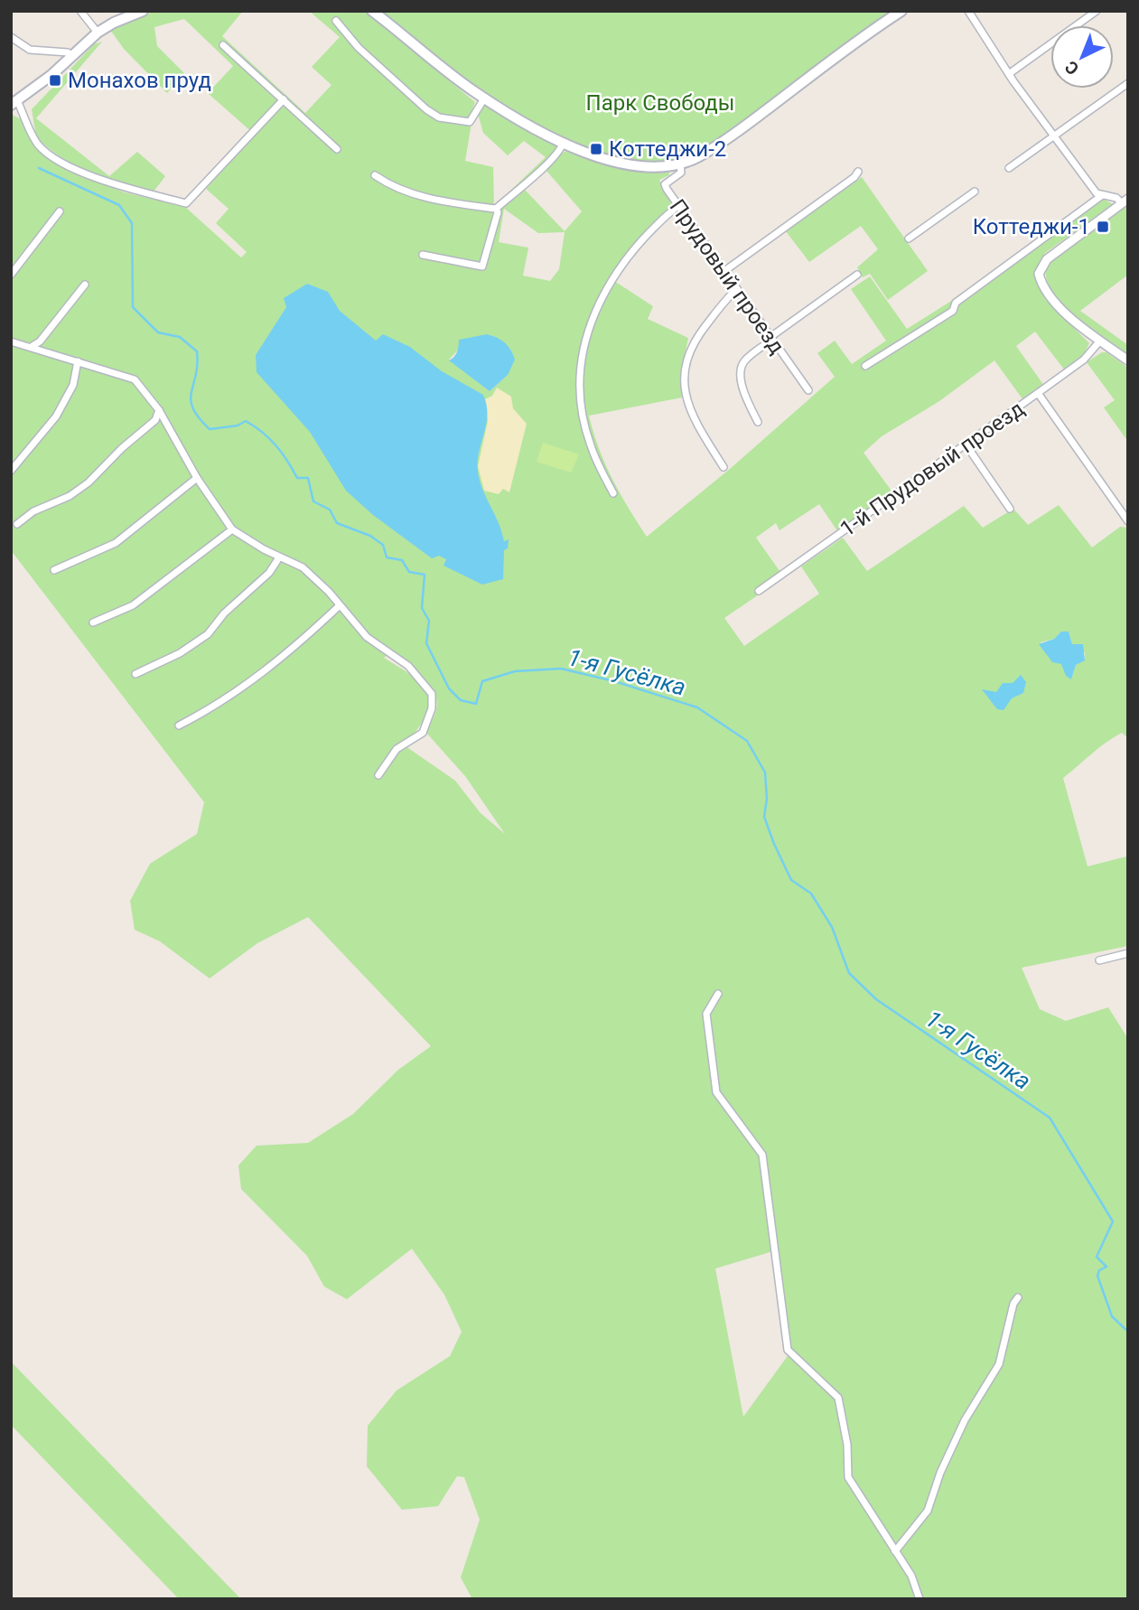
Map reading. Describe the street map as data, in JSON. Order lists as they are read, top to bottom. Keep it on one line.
{"streets":{"street":["Прудовый проезд","1-й Прудовый проезд"]},"water":["1-я Гусёлка"],"parks":["Парк Свободы"],"places":{"transit":["Монахов пруд","Коттеджи-2","Коттеджи-1"]},"north":"bottom left"}
